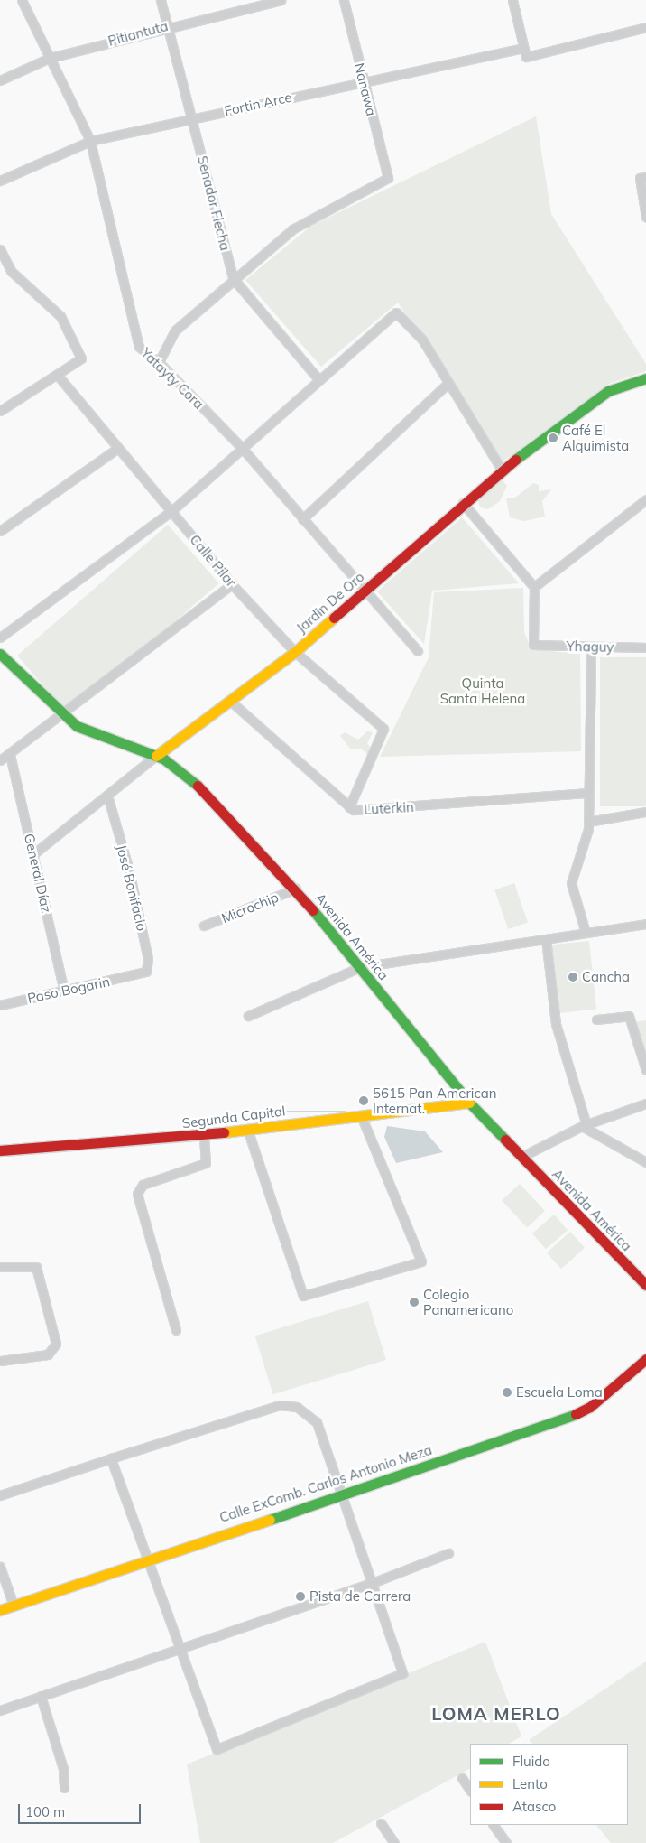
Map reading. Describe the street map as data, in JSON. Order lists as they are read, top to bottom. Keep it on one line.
{"streets":{"street":["Pitiantuta","Nanawa","Fortin Arce","Senador Flecha","Yatayty Cora","Calle Pilar","Jardin De Oro","Yhaguy","Luterkin","General Díaz","José Bonifacio","Microchip","Avenida América","Paso Bogarin","Segunda Capital","Calle ExComb. Carlos Antonio Meza"]},"crossings":[["Pitiantuta","Senador Flecha"],["Pitiantuta","Yatayty Cora"],["Nanawa","Fortin Arce"],["Nanawa","Senador Flecha"],["Fortin Arce","Senador Flecha"],["Fortin Arce","Yatayty Cora"],["Yatayty Cora","Jardin De Oro"],["Calle Pilar","Jardin De Oro"],["Calle Pilar","Luterkin"],["Jardin De Oro","Luterkin"],["Jardin De Oro","General Díaz"],["Jardin De Oro","José Bonifacio"],["Jardin De Oro","Avenida América"],["General Díaz","Paso Bogarin"],["José Bonifacio","Paso Bogarin"],["Microchip","Avenida América"],["Avenida América","Segunda Capital"]],"districts":["LOMA MERLO"],"parks":["Quinta Santa Helena"],"places":["Café El Alquimista","Cancha","5615 Pan American Internat.","Colegio Panamericano","Escuela Loma","Pista de Carrera"],"legend":["Fluido","Lento","Atasco"],"scale_bar":"100 m"}
